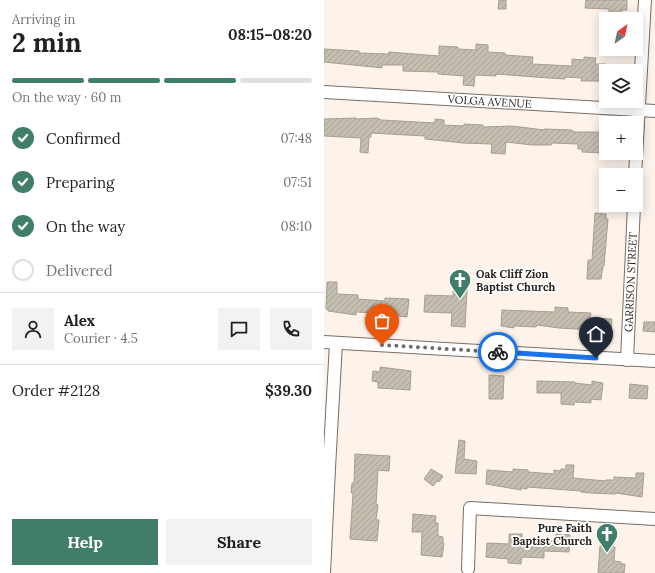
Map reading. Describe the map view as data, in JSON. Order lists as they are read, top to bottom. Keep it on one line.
{"streets":{"street":["VOLGA AVENUE","GARRISON STREET"]},"places":{"church":["Oak Cliff Zion Baptist Church","Pure Faith Baptist Church"]},"north":"top right","page":{"heading":["2 min","Arriving in","08:15–08:20"],"panel":["Alex","Courier · 4.5","Order #2128","$39.30"],"map_buttons":["+","−"],"bar":"On the way · 60 m","list":[["Confirmed","07:48"],["Preparing","07:51"],["On the way","08:10"],"Delivered"],"buttons":["Help","Share"]}}
